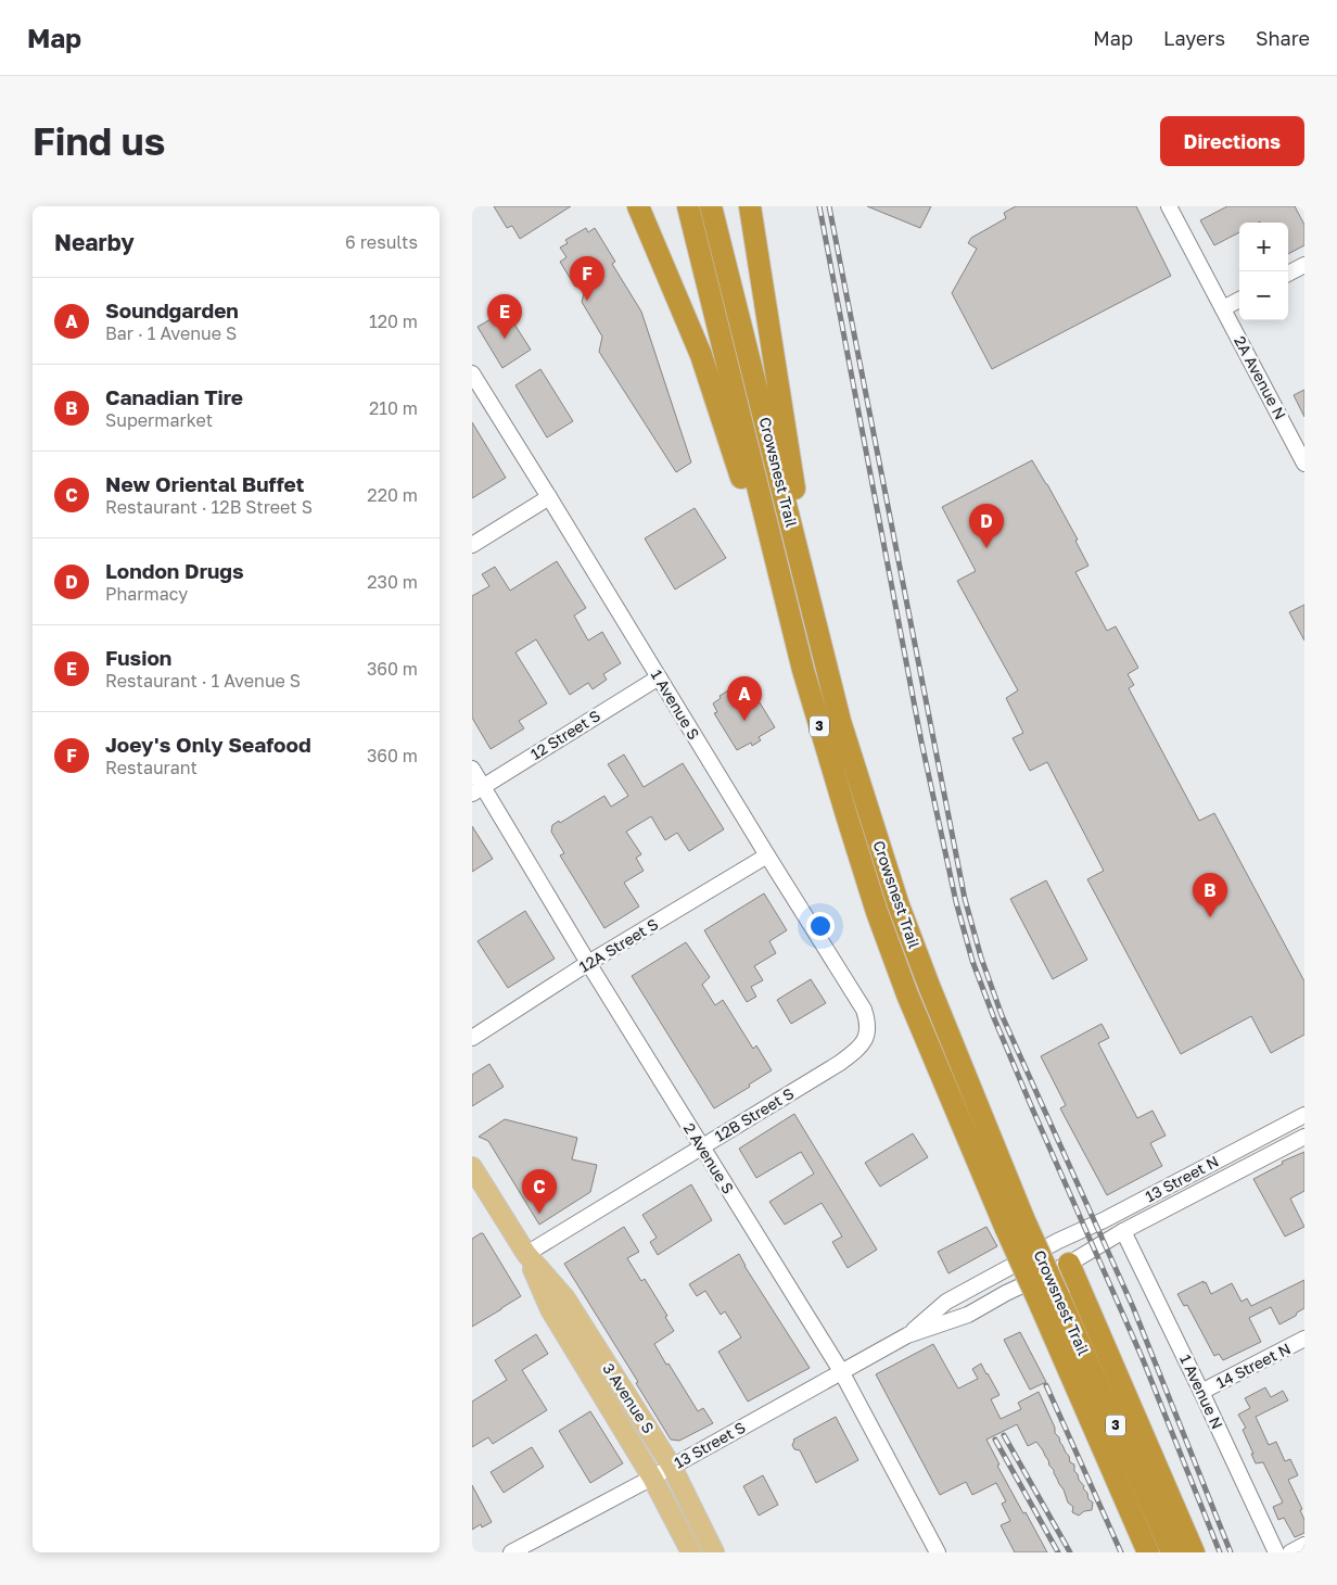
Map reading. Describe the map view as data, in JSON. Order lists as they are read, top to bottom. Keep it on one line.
{"streets":{"highway":["Crowsnest Trail","3"],"main road":["3 Avenue S"],"street":["2A Avenue N","1 Avenue S","12 Street S","12A Street S","12B Street S","2 Avenue S","13 Street N","14 Street N","1 Avenue N","13 Street S"]},"crossings":[["1 Avenue S","12 Street S"],["1 Avenue S","12A Street S"],["1 Avenue S","12B Street S"],["12 Street S","2 Avenue S"],["12A Street S","2 Avenue S"],["12B Street S","2 Avenue S"],["12B Street S","3 Avenue S"],["2 Avenue S","13 Street S"],["13 Street N","1 Avenue N"],["13 Street N","13 Street S"],["14 Street N","1 Avenue N"],["3 Avenue S","13 Street S"]],"page":{"header":"Map","nav":["Map","Layers","Share"],"buttons":"Directions","title":"Find us","heading":["Nearby","6 results"],"map_buttons":["+","−"],"pins":["F","E","D","A","B","C"],"list":[{"mark":"A","name":"Soundgarden","note":"Bar · 1 Avenue S","value":"120 m"},{"mark":"B","name":"Canadian Tire","note":"Supermarket","value":"210 m"},{"mark":"C","name":"New Oriental Buffet","note":"Restaurant · 12B Street S","value":"220 m"},{"mark":"D","name":"London Drugs","note":"Pharmacy","value":"230 m"},{"mark":"E","name":"Fusion","note":"Restaurant · 1 Avenue S","value":"360 m"},{"mark":"F","name":"Joey's Only Seafood","note":"Restaurant","value":"360 m"}]}}
